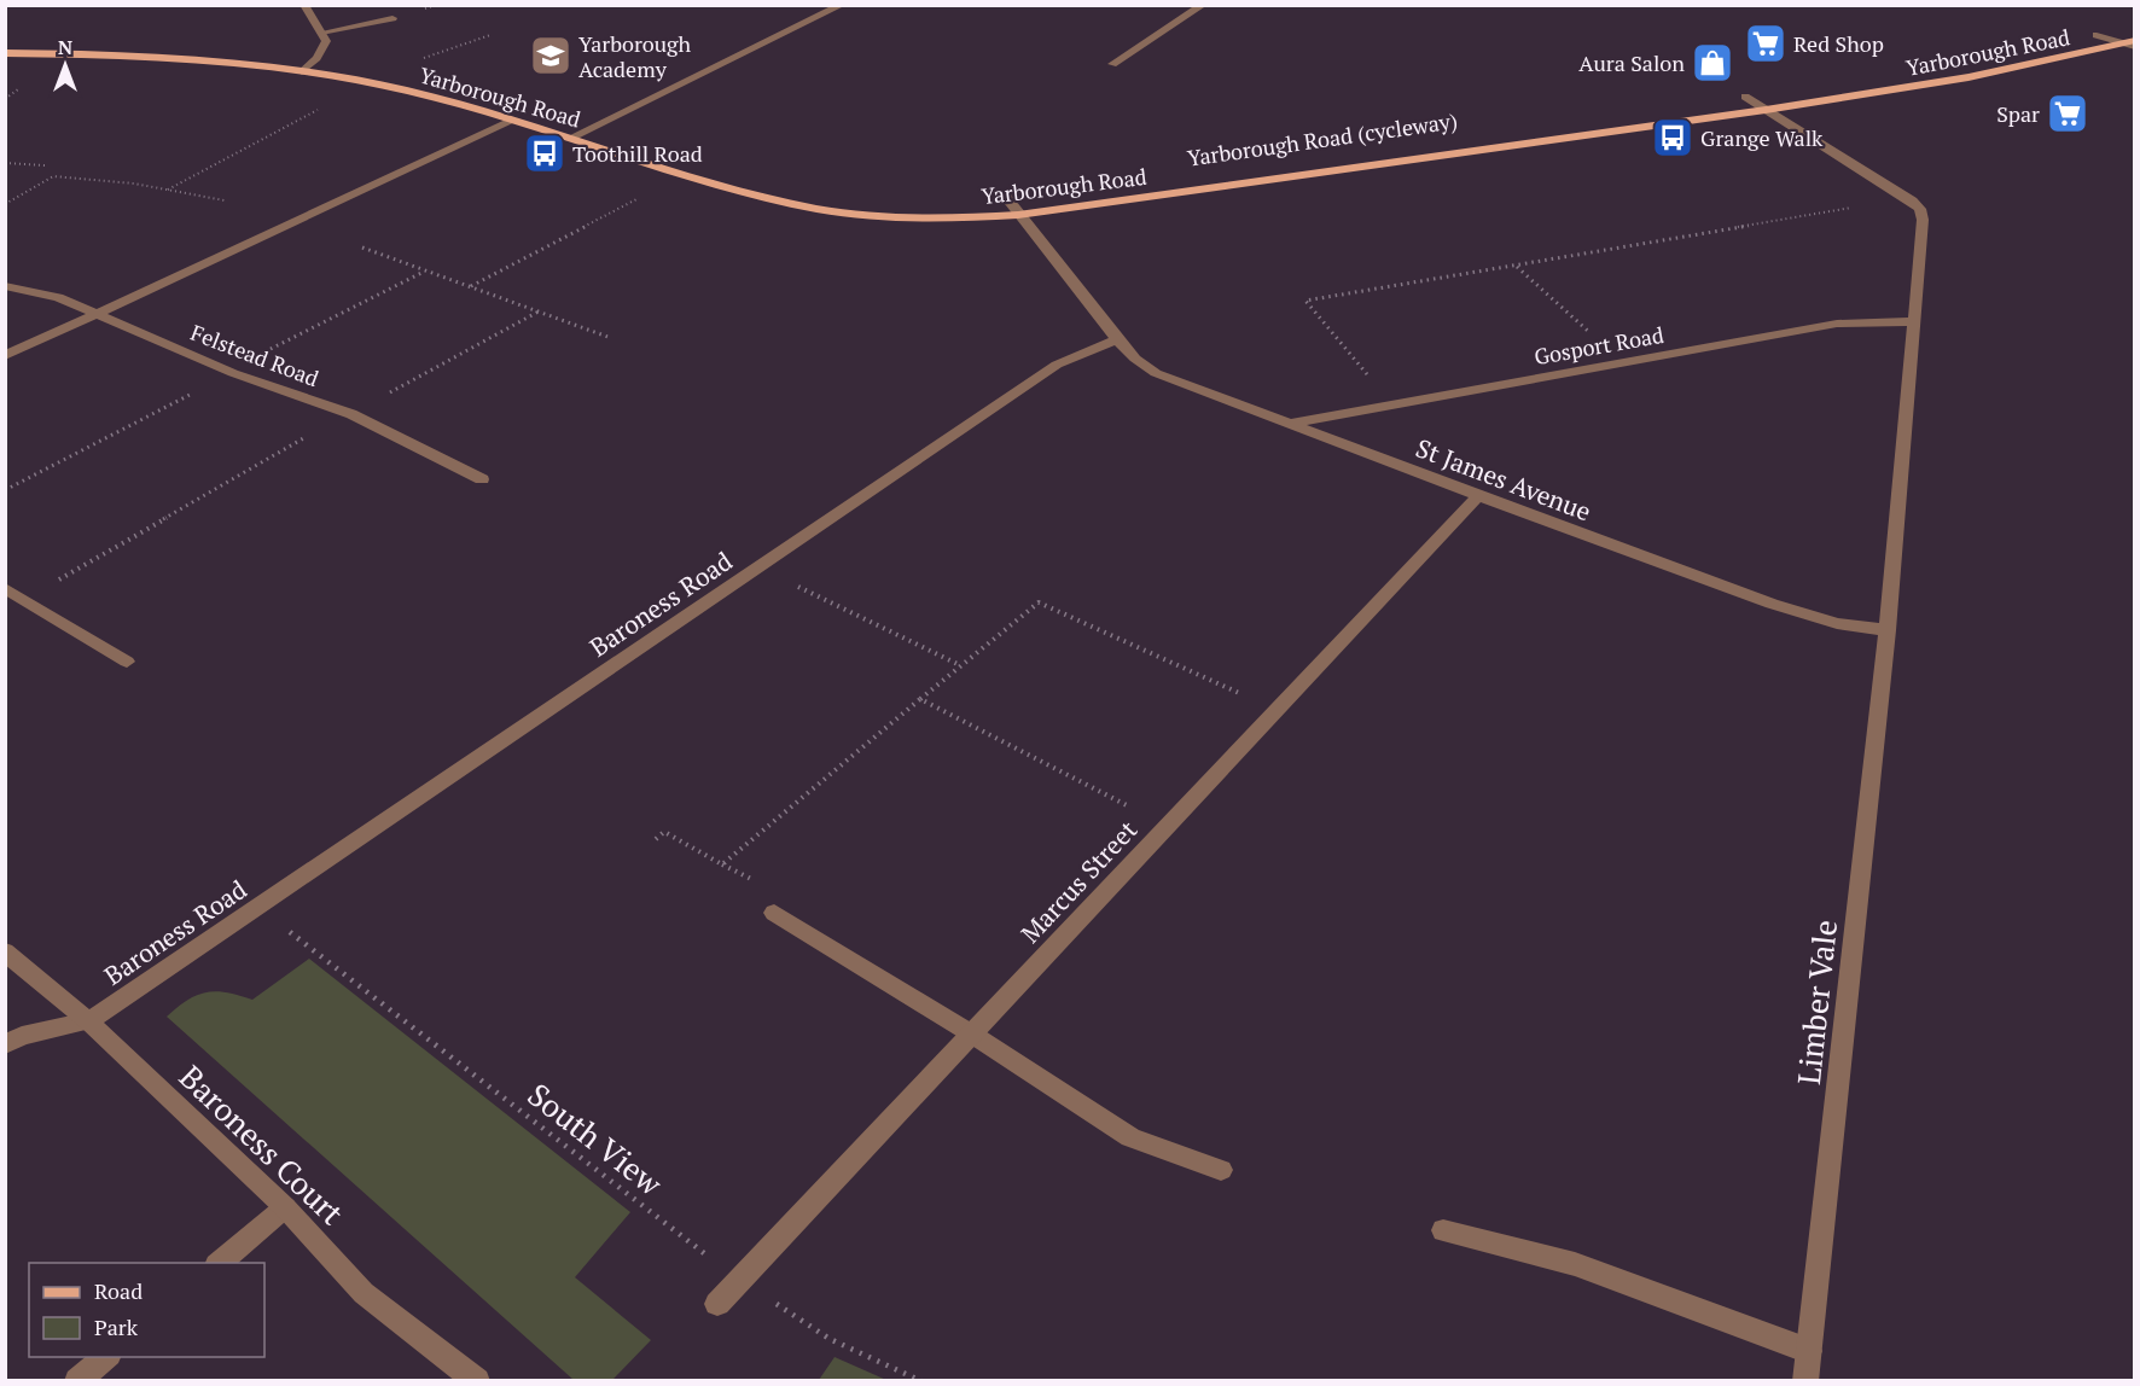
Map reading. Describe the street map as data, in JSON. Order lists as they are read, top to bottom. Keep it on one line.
{"streets":{"main road":["Yarborough Road"],"street":["Gosport Road","Felstead Road","St James Avenue","Baroness Road","Marcus Street","Limber Vale","Baroness Court"],"path":["South View"]},"crossings":[["Gosport Road","St James Avenue"],["St James Avenue","Baroness Road"],["St James Avenue","Marcus Street"],["St James Avenue","Limber Vale"],["Baroness Road","South View"],["Baroness Road","Baroness Court"],["Marcus Street","South View"]],"places":{"supermarket":["Red Shop","Spar"],"school or university":["Yarborough Academy"],"shop":["Aura Salon"],"bus stop":["Grange Walk","Toothill Road"]},"legend":["Road","Park"],"north":"top"}
